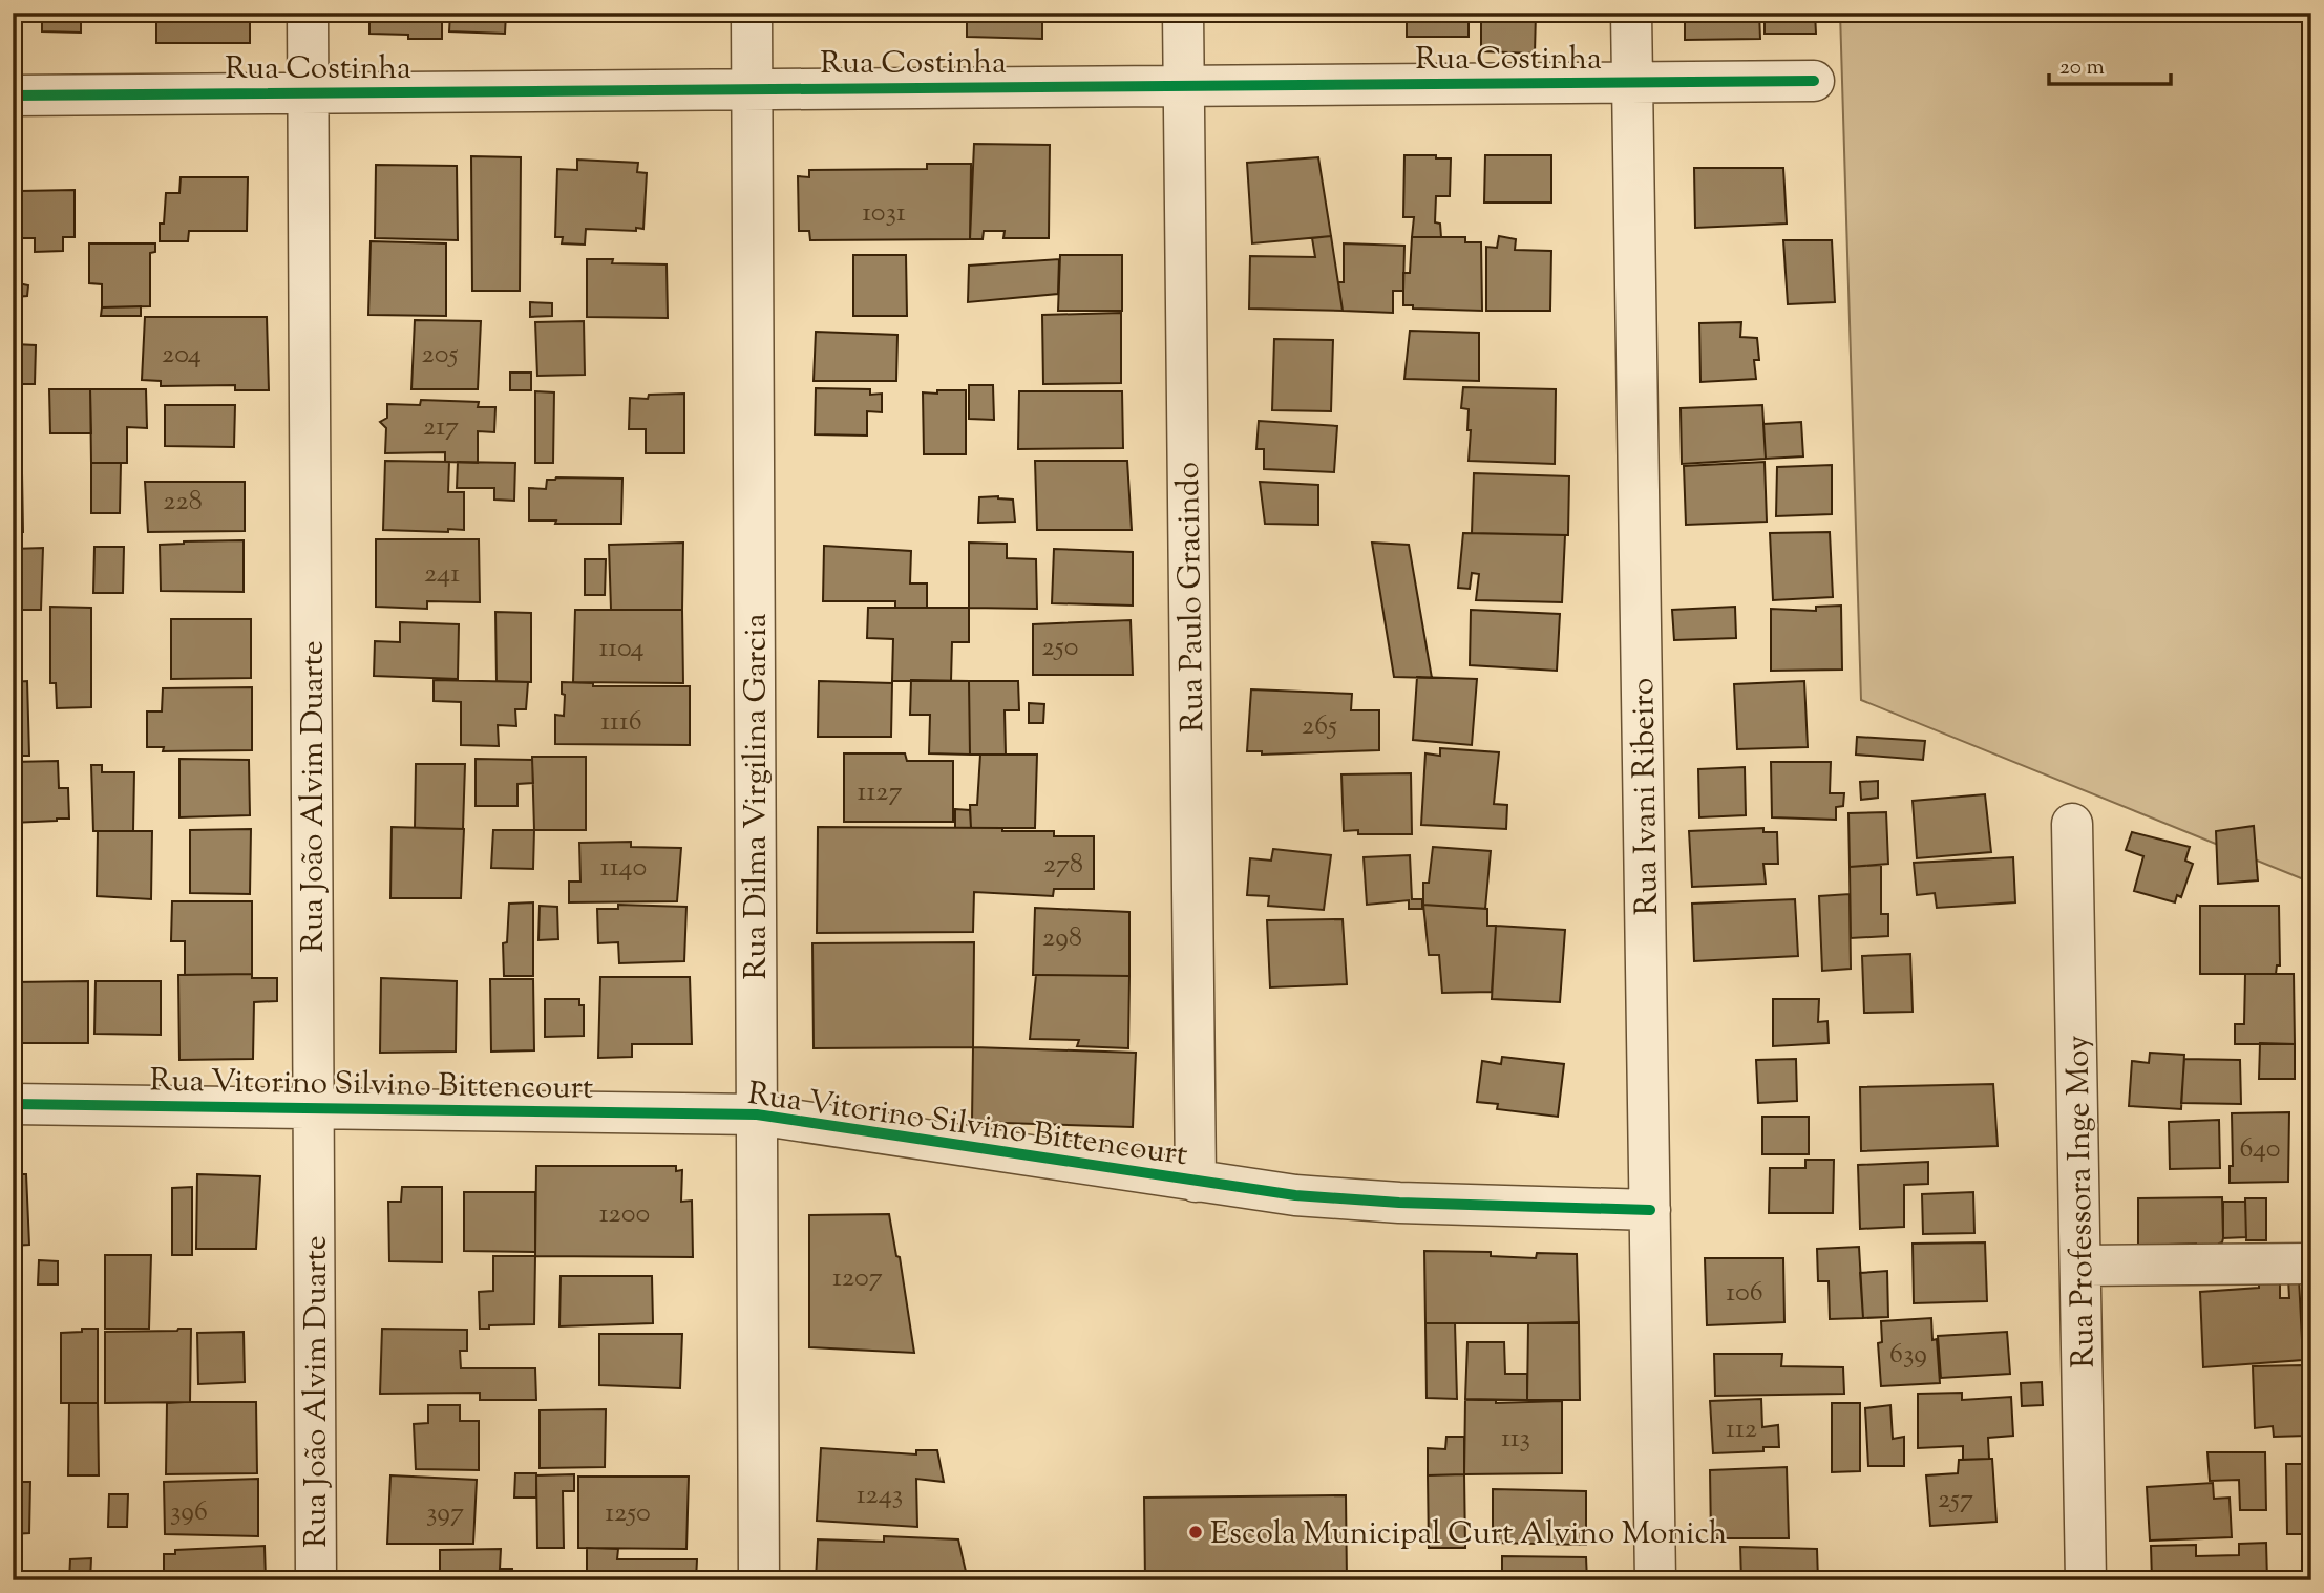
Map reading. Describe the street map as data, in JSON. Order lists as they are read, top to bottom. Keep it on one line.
{"streets":{"street":["Rua Costinha","Rua Paulo Gracindo","Rua João Alvim Duarte","Rua Dilma Virgilina Garcia","Rua Ivani Ribeiro","Rua Vitorino Silvino Bittencourt","Rua Professora Inge Moy"]},"crossings":[["Rua Costinha","Rua Paulo Gracindo"],["Rua Costinha","Rua João Alvim Duarte"],["Rua Costinha","Rua Dilma Virgilina Garcia"],["Rua Costinha","Rua Ivani Ribeiro"],["Rua Paulo Gracindo","Rua Vitorino Silvino Bittencourt"],["Rua João Alvim Duarte","Rua Vitorino Silvino Bittencourt"],["Rua Dilma Virgilina Garcia","Rua Vitorino Silvino Bittencourt"],["Rua Ivani Ribeiro","Rua Vitorino Silvino Bittencourt"]],"places":["Escola Municipal Curt Alvino Monich"],"house_numbers":["1031","204","205","217","228","241","250","1104","1116","265","1127","278","1140","298","640","1200","1207","106","639","112","113","1243","257","396","397","1250"],"scale_bar":"20 m"}
